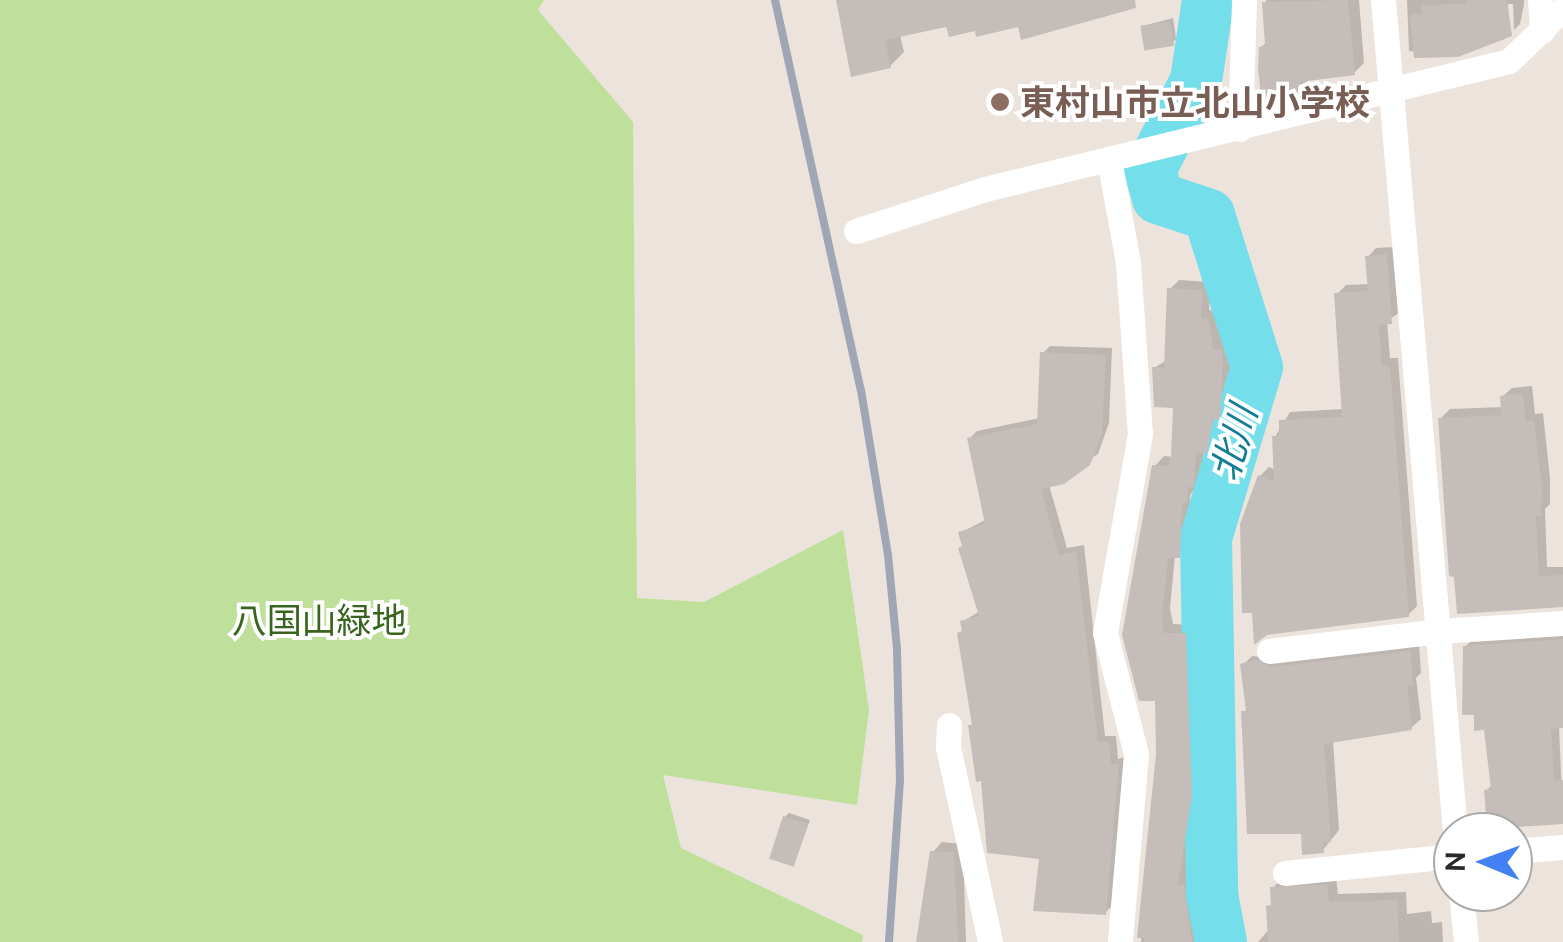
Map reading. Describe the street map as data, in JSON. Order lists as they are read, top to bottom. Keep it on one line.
{"water":["北川"],"parks":["八国山緑地"],"places":["東村山市立北山小学校"],"north":"left"}
